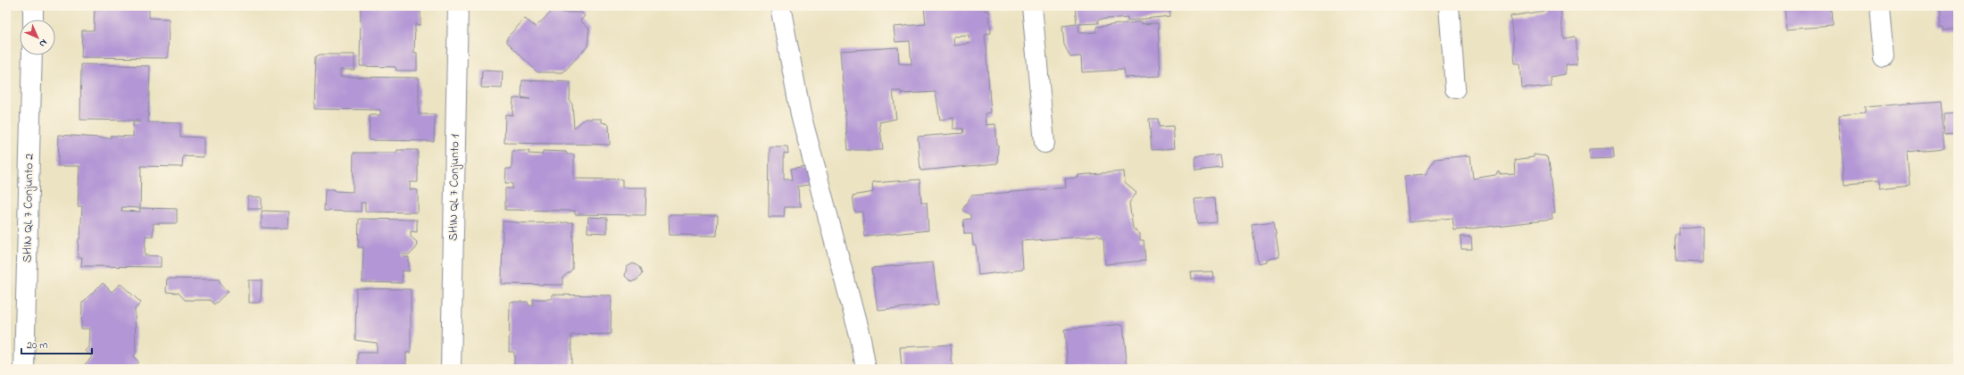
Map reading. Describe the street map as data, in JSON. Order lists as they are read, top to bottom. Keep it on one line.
{"streets":{"street":["SHIN QL 7 Conjunto 1","SHIN QL 7 Conjunto 2"]},"scale_bar":"20 m","north":"bottom right"}
